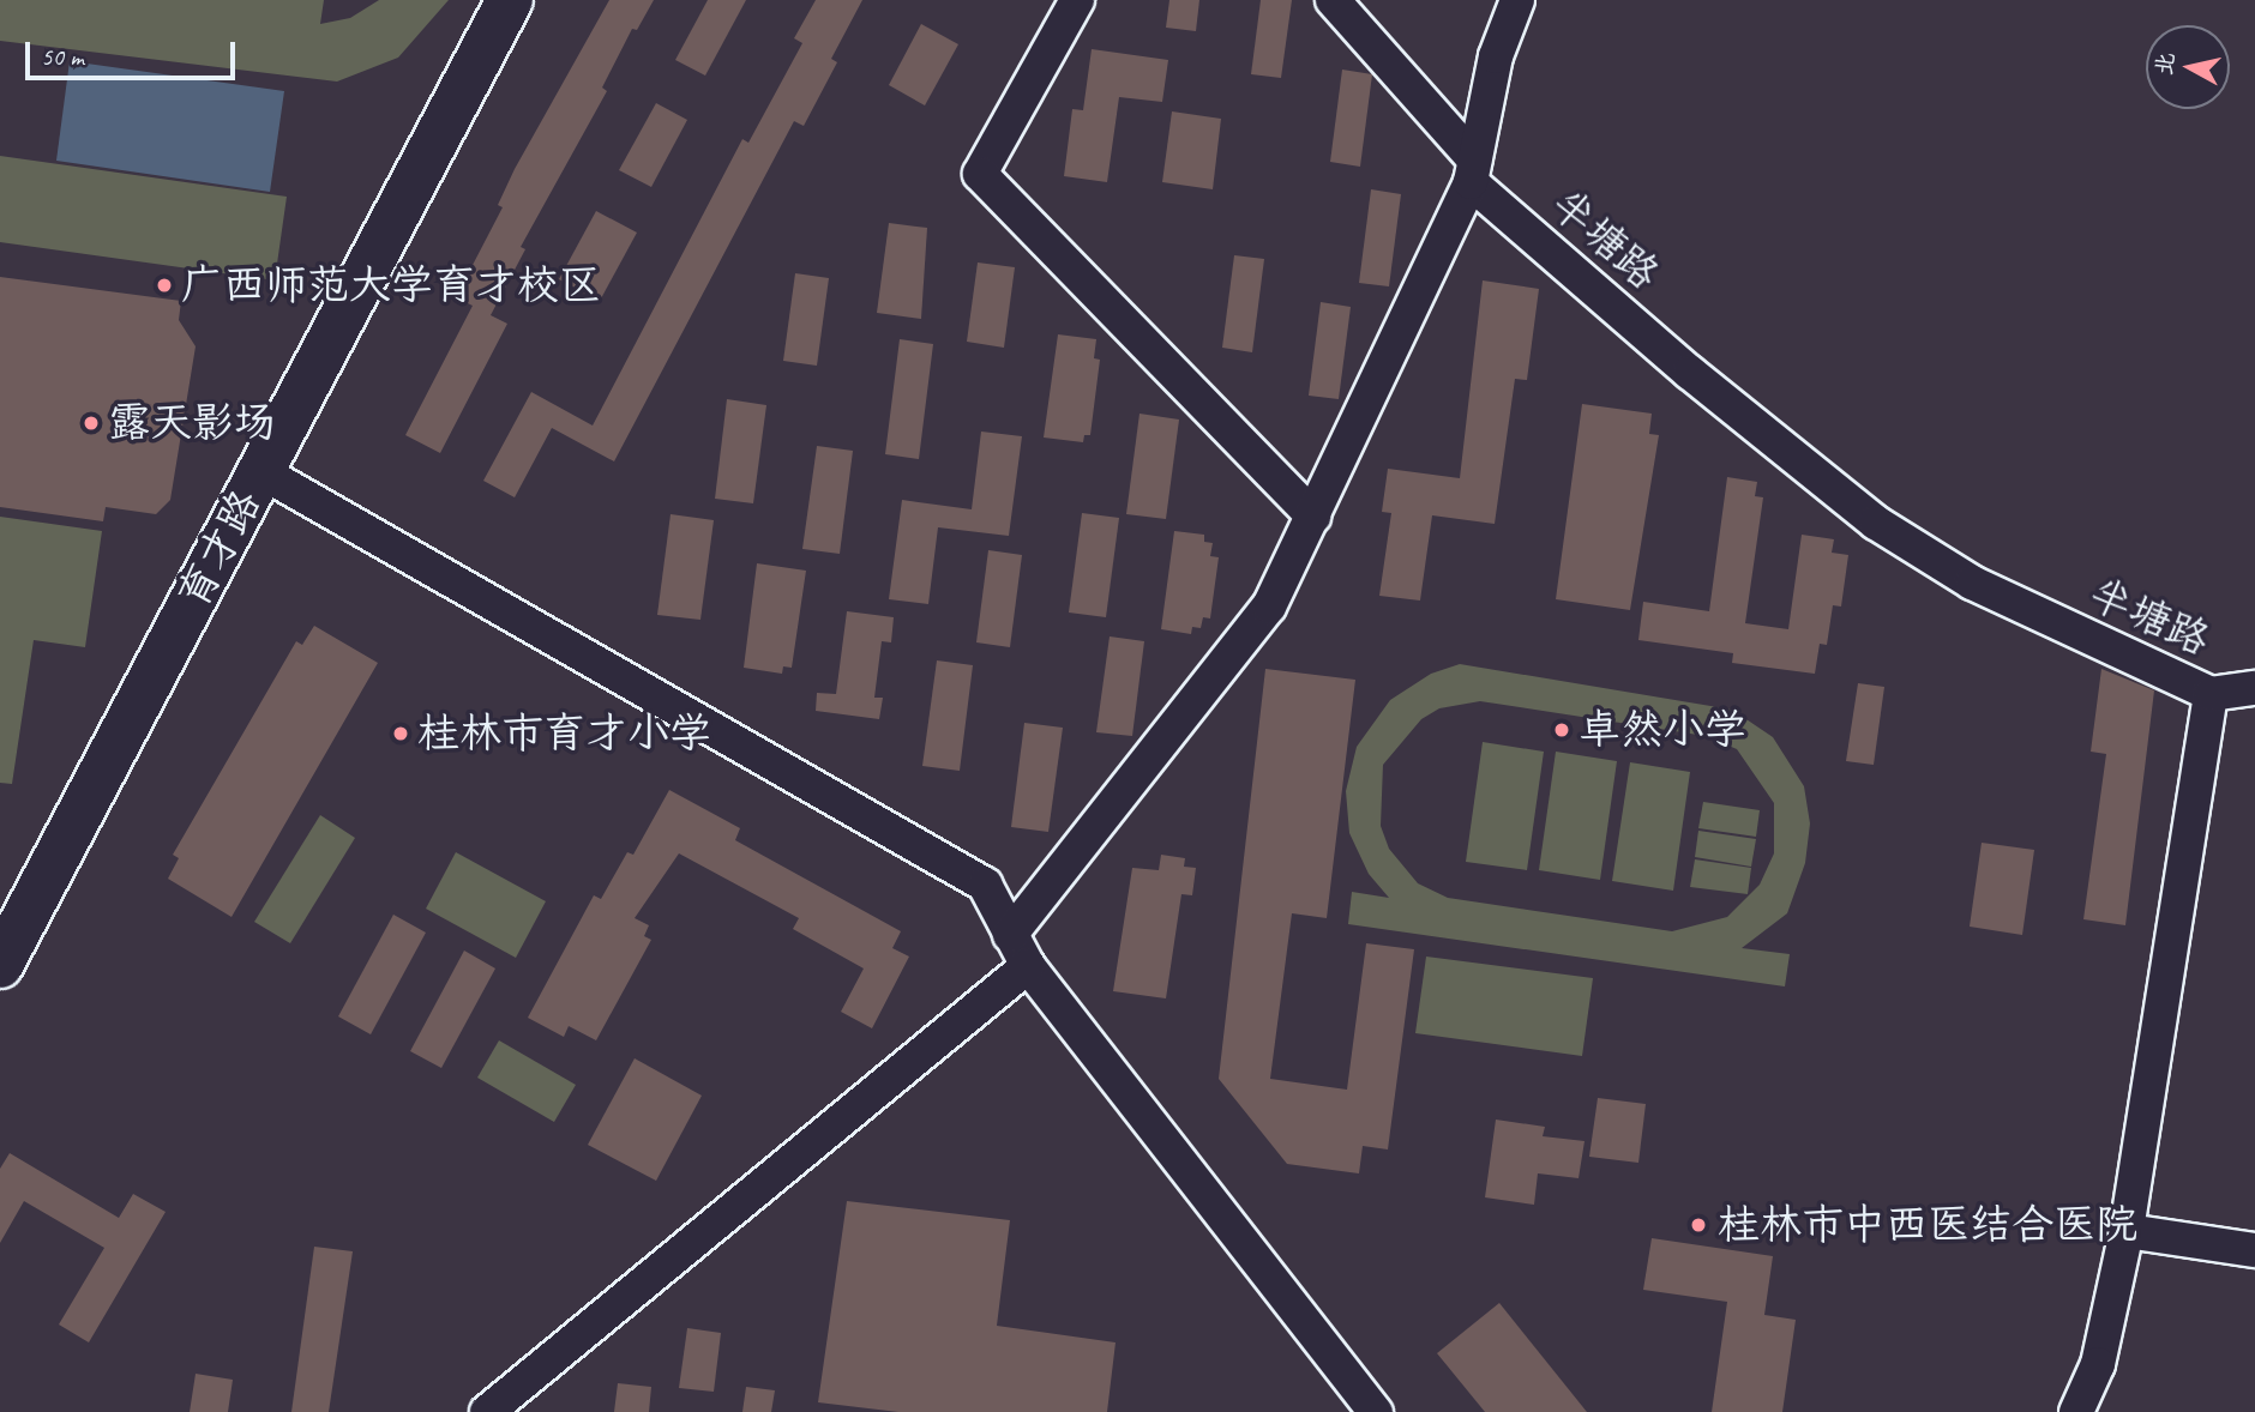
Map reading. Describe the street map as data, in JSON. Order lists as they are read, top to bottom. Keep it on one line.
{"streets":{"main road":["育才路"],"street":["半塘路"]},"places":["广西师范大学育才校区","露天影场","卓然小学","桂林市育才小学","桂林市中西医结合医院"],"scale_bar":"50 m","north":"left"}
